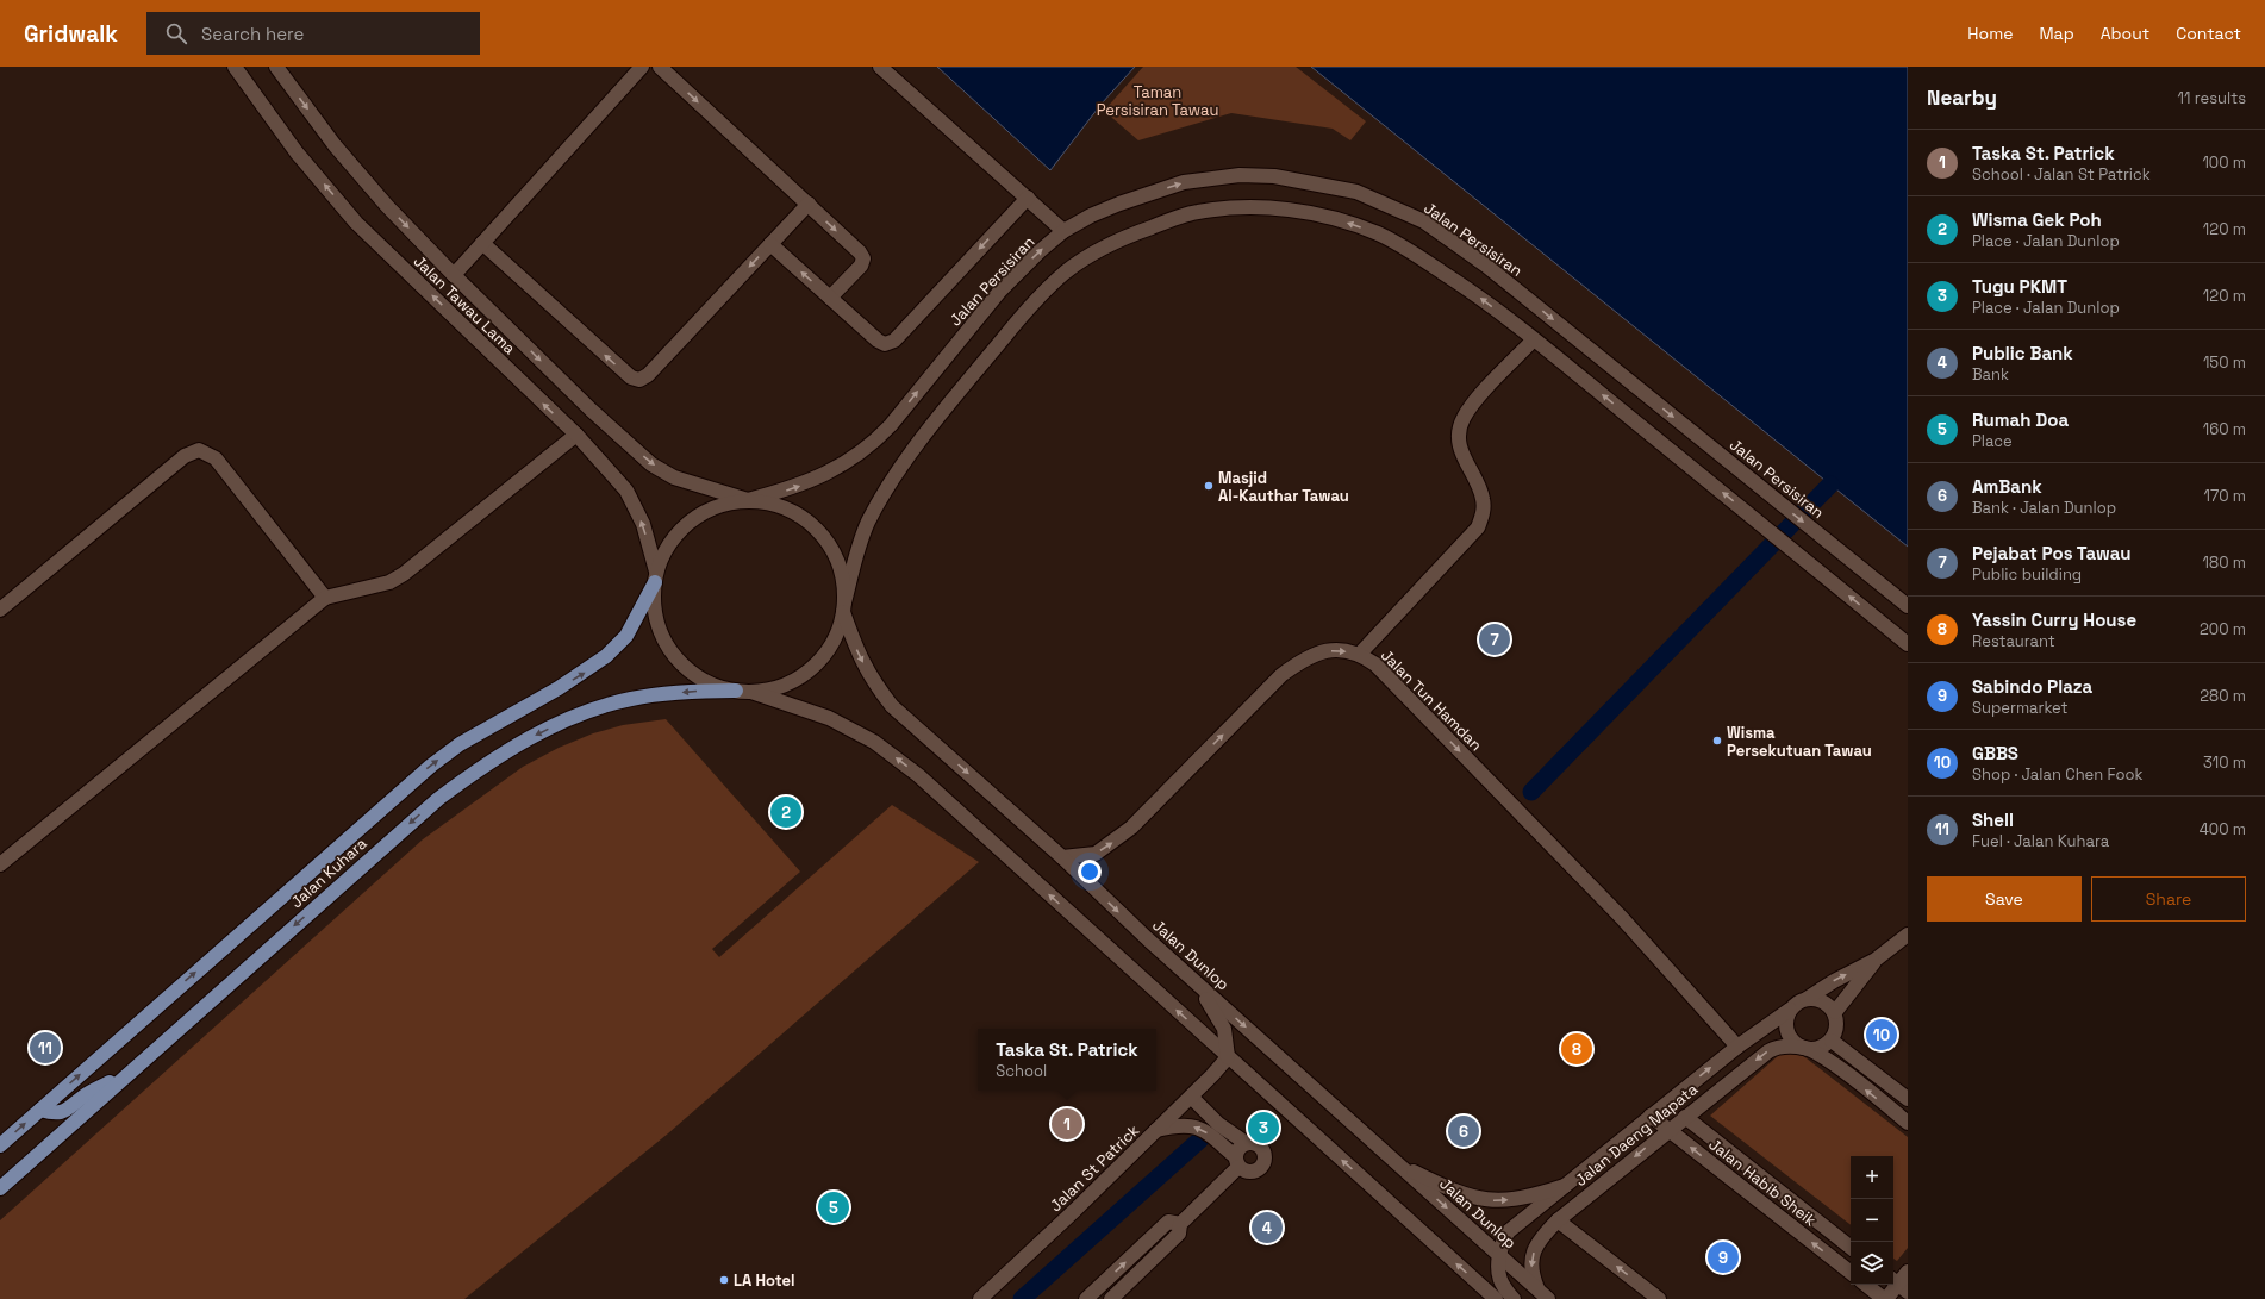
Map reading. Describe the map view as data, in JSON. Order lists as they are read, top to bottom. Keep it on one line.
{"streets":{"main road":["Jalan Kuhara"],"street":["Jalan Persisiran","Jalan Tawau Lama","Jalan Tun Hamdan","Jalan Dunlop","Jalan Daeng Mapata","Jalan St Patrick","Jalan Habib Sheik"]},"crossings":[["Jalan Persisiran","Jalan Tawau Lama"],["Jalan Persisiran","Jalan Kuhara"],["Jalan Tawau Lama","Jalan Kuhara"],["Jalan Tawau Lama","Jalan Dunlop"],["Jalan Tun Hamdan","Jalan Dunlop"],["Jalan Tun Hamdan","Jalan Daeng Mapata"],["Jalan Dunlop","Jalan Daeng Mapata"],["Jalan Daeng Mapata","Jalan Habib Sheik"]],"one_way":["Jalan Persisiran"],"parks":["Taman Persisiran Tawau"],"places":["Masjid Al-Kauthar Tawau","Wisma Persekutuan Tawau","LA Hotel"],"page":{"header":"Gridwalk","search":"Search here","nav":["Home","Map","About","Contact"],"heading":["Nearby","11 results"],"list":[{"mark":"1","name":"Taska St. Patrick","note":"School · Jalan St Patrick","value":"100 m"},{"mark":"2","name":"Wisma Gek Poh","note":"Place · Jalan Dunlop","value":"120 m"},{"mark":"3","name":"Tugu PKMT","note":"Place · Jalan Dunlop","value":"120 m"},{"mark":"4","name":"Public Bank","note":"Bank","value":"150 m"},{"mark":"5","name":"Rumah Doa","note":"Place","value":"160 m"},{"mark":"6","name":"AmBank","note":"Bank · Jalan Dunlop","value":"170 m"},{"mark":"7","name":"Pejabat Pos Tawau","note":"Public building","value":"180 m"},{"mark":"8","name":"Yassin Curry House","note":"Restaurant","value":"200 m"},{"mark":"9","name":"Sabindo Plaza","note":"Supermarket","value":"280 m"},{"mark":"10","name":"GBBS","note":"Shop · Jalan Chen Fook","value":"310 m"},{"mark":"11","name":"Shell","note":"Fuel · Jalan Kuhara","value":"400 m"}],"pins":["7","2","10","11","8","1","3","6","5","4","9"],"buttons":["Save","Share"],"popup":["Taska St. Patrick","School"],"map_buttons":["+","−"]}}
